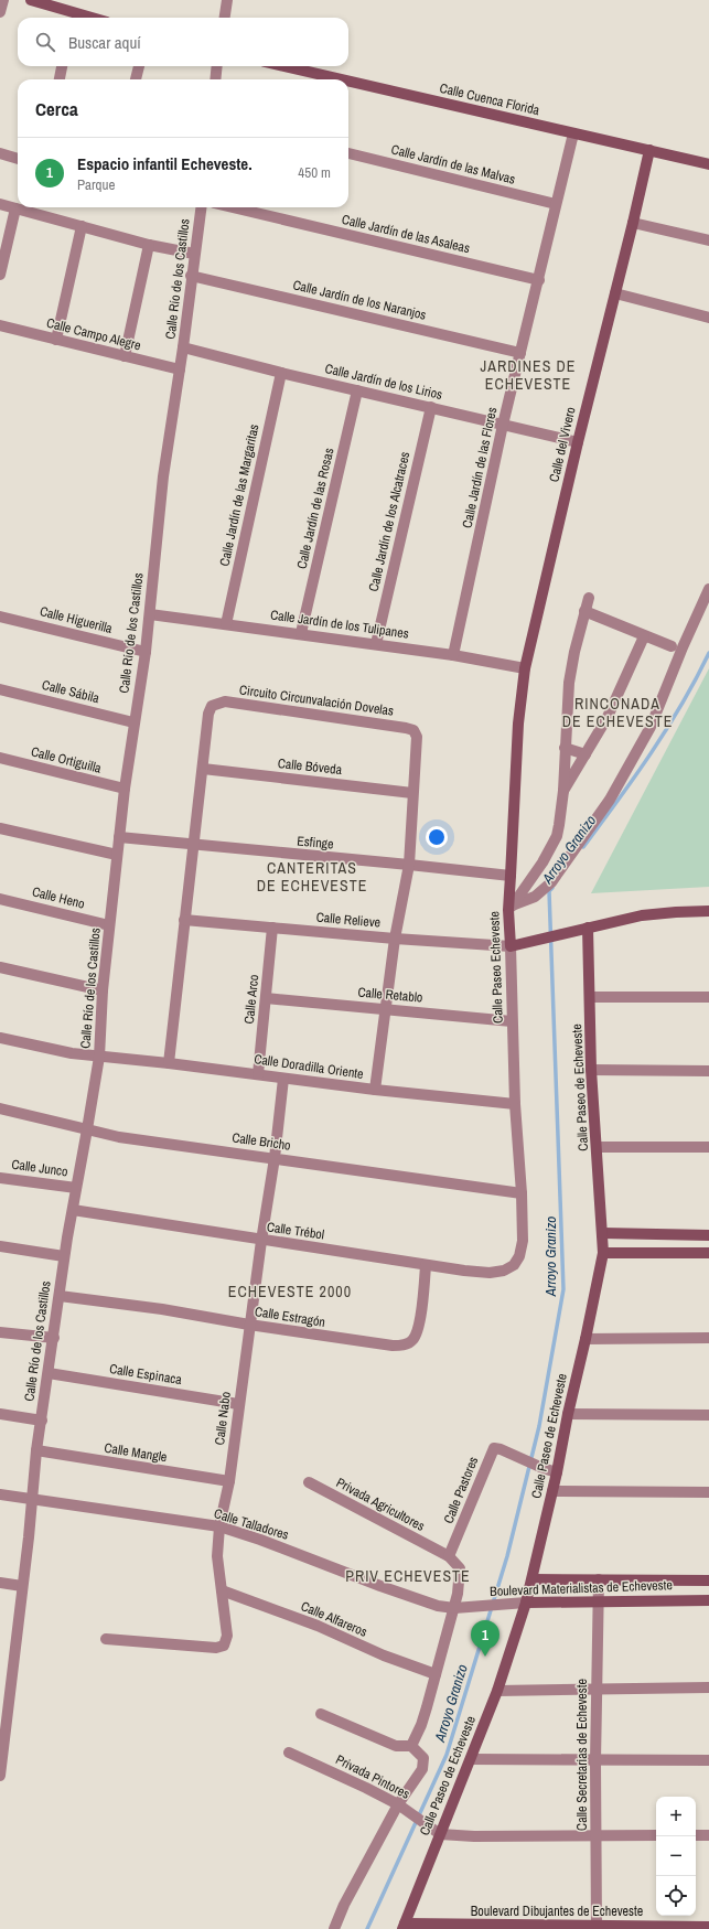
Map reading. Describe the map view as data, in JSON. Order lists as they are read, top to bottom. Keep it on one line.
{"streets":{"street":["Calle Cuenca Florida","Calle Jardín de las Malvas","Calle Jardín de las Asaleas","Calle Río de los Castillos","Calle Jardín de los Naranjos","Calle Campo Alegre","Calle Jardín de los Lirios","Calle del Vivero","Calle Jardín de las Flores","Calle Jardín de las Margaritas","Calle Jardín de las Rosas","Calle Jardín de los Alcatraces","Calle Higuerilla","Calle Jardín de los Tulipanes","Calle Sábila","Circuito Circunvalación Dovelas","Calle Ortiguilla","Calle Bóveda","Esfinge","Calle Heno","Calle Relieve","Calle Paseo Echeveste","Calle Retablo","Calle Arco","Calle Doradilla Oriente","Calle Paseo de Echeveste","Calle Bricho","Calle Junco","Calle Trébol","Calle Estragón","Calle Espinaca","Calle Nabo","Calle Mangle","Calle Pastores","Privada Agricultores","Calle Talladores","Boulevard Materialistas de Echeveste","Calle Alfareros","Calle Secretarias de Echeveste","Privada Pintores","Boulevard Dibujantes de Echeveste"]},"crossings":[["Calle Cuenca Florida","Calle del Vivero"],["Calle Cuenca Florida","Calle Jardín de las Flores"],["Calle Jardín de las Malvas","Calle Jardín de las Flores"],["Calle Jardín de las Asaleas","Calle Jardín de las Flores"],["Calle Río de los Castillos","Calle Jardín de los Naranjos"],["Calle Río de los Castillos","Calle Campo Alegre"],["Calle Río de los Castillos","Calle Jardín de los Lirios"],["Calle Río de los Castillos","Calle Higuerilla"],["Calle Río de los Castillos","Calle Jardín de los Tulipanes"],["Calle Río de los Castillos","Calle Sábila"],["Calle Río de los Castillos","Calle Ortiguilla"],["Calle Río de los Castillos","Esfinge"],["Calle Río de los Castillos","Calle Heno"],["Calle Río de los Castillos","Calle Doradilla Oriente"],["Calle Río de los Castillos","Calle Bricho"],["Calle Río de los Castillos","Calle Junco"],["Calle Río de los Castillos","Calle Trébol"],["Calle Río de los Castillos","Calle Estragón"],["Calle Río de los Castillos","Calle Espinaca"],["Calle Río de los Castillos","Calle Mangle"],["Calle Río de los Castillos","Calle Talladores"],["Calle Jardín de los Naranjos","Calle Jardín de las Flores"],["Calle Jardín de los Lirios","Calle del Vivero"],["Calle Jardín de los Lirios","Calle Jardín de las Flores"],["Calle Jardín de los Lirios","Calle Jardín de las Margaritas"],["Calle Jardín de los Lirios","Calle Jardín de las Rosas"],["Calle Jardín de los Lirios","Calle Jardín de los Alcatraces"],["Calle del Vivero","Calle Jardín de los Tulipanes"],["Calle del Vivero","Calle Paseo Echeveste"],["Calle Jardín de las Flores","Calle Jardín de los Tulipanes"],["Calle Jardín de las Margaritas","Calle Jardín de los Tulipanes"],["Calle Jardín de las Rosas","Calle Jardín de los Tulipanes"],["Calle Jardín de los Alcatraces","Calle Jardín de los Tulipanes"],["Calle Jardín de los Tulipanes","Calle Paseo Echeveste"],["Circuito Circunvalación Dovelas","Calle Bóveda"],["Circuito Circunvalación Dovelas","Esfinge"],["Circuito Circunvalación Dovelas","Calle Relieve"],["Circuito Circunvalación Dovelas","Calle Retablo"],["Circuito Circunvalación Dovelas","Calle Doradilla Oriente"],["Esfinge","Calle Paseo Echeveste"],["Calle Relieve","Calle Paseo Echeveste"],["Calle Relieve","Calle Arco"],["Calle Paseo Echeveste","Calle Retablo"],["Calle Paseo Echeveste","Calle Doradilla Oriente"],["Calle Paseo Echeveste","Calle Bricho"],["Calle Paseo Echeveste","Calle Trébol"],["Calle Retablo","Calle Arco"],["Calle Arco","Calle Doradilla Oriente"],["Calle Doradilla Oriente","Calle Nabo"],["Calle Paseo de Echeveste","Calle Pastores"],["Calle Paseo de Echeveste","Boulevard Materialistas de Echeveste"],["Calle Paseo de Echeveste","Privada Pintores"],["Calle Paseo de Echeveste","Boulevard Dibujantes de Echeveste"],["Calle Bricho","Calle Nabo"],["Calle Trébol","Calle Estragón"],["Calle Trébol","Calle Nabo"],["Calle Estragón","Calle Nabo"],["Calle Espinaca","Calle Nabo"],["Calle Nabo","Calle Mangle"],["Calle Nabo","Calle Talladores"],["Calle Nabo","Calle Alfareros"],["Calle Pastores","Privada Agricultores"],["Privada Agricultores","Calle Talladores"],["Privada Agricultores","Boulevard Materialistas de Echeveste"],["Calle Talladores","Boulevard Materialistas de Echeveste"],["Boulevard Materialistas de Echeveste","Calle Secretarias de Echeveste"],["Calle Secretarias de Echeveste","Boulevard Dibujantes de Echeveste"]],"districts":["JARDINES DE ECHEVESTE","RINCONADA DE ECHEVESTE","CANTERITAS DE ECHEVESTE","ECHEVESTE 2000","PRIV ECHEVESTE"],"water":["Arroyo Granizo"],"page":{"search":"Buscar aquí","heading":"Cerca","list":[{"mark":"1","name":"Espacio infantil Echeveste.","note":"Parque","value":"450 m"}],"pins":"1","map_buttons":["+","−"]}}
